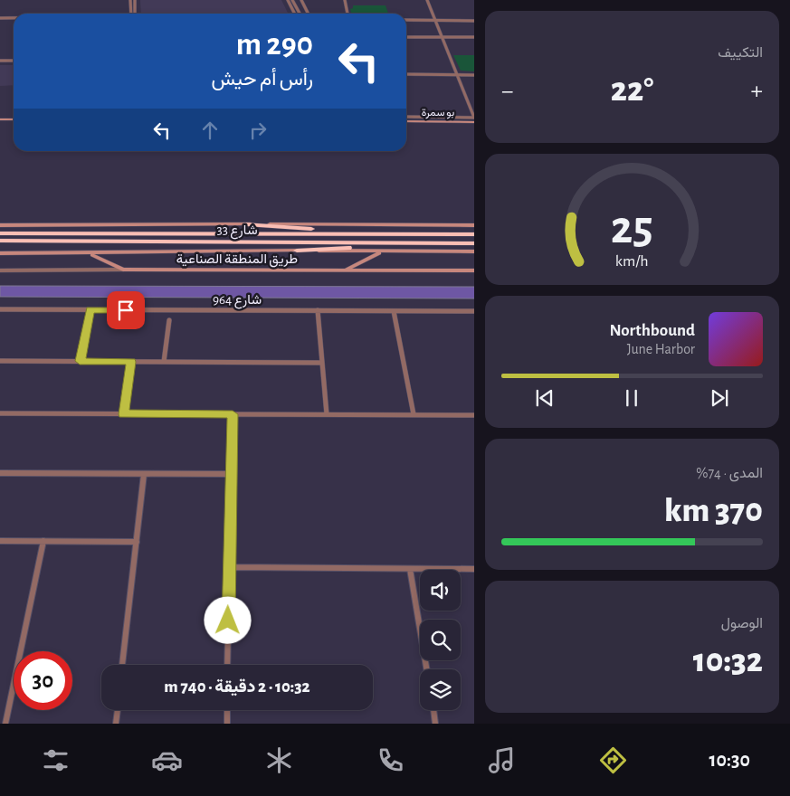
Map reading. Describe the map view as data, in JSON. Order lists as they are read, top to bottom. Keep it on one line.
{"streets":{"highway":["شارع 33"],"street":["بو سمرة","طريق المنطقة الصناعية","شارع 964"]},"page":{"tile":["التكييف",["المدى · 74%","370 km"],["الوصول","10:32"]],"turn":["290 m","رأس أم حيش"],"heat":["−","22°","+"],"song":["Northbound","June Harbor"],"limit":"30","trip":"10:32 · 2 دقيقة · 740 m","tabs":"10:30","gauge":["25","km/h"]}}
